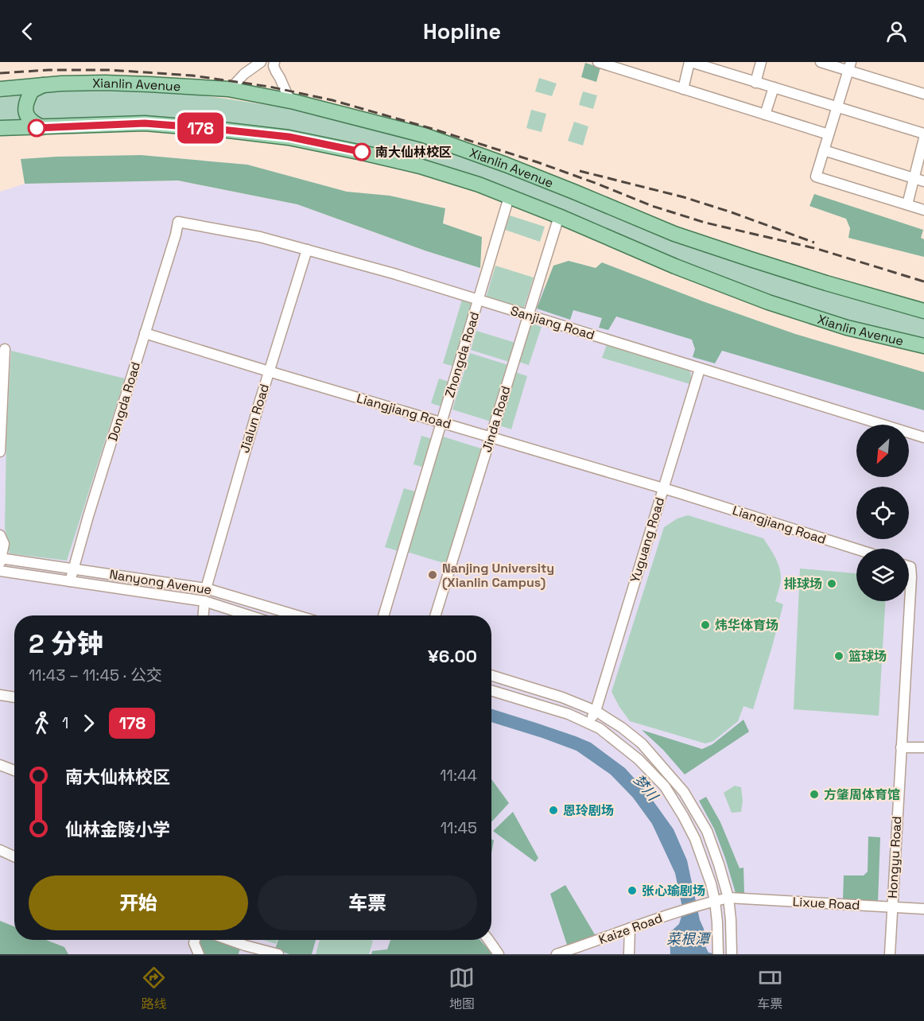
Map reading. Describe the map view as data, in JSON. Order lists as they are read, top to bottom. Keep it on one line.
{"streets":{"main road":["Xianlin Avenue"],"street":["Sanjiang Road","Zhongda Road","Dongda Road","Liangjiang Road","Jialun Road","Jinda Road","Yuguang Road","Nanyong Avenue","Hongyu Road","Lixue Road","Kaize Road"]},"crossings":[["Xianlin Avenue","Zhongda Road"],["Xianlin Avenue","Jinda Road"],["Sanjiang Road","Zhongda Road"],["Sanjiang Road","Dongda Road"],["Sanjiang Road","Jialun Road"],["Sanjiang Road","Jinda Road"],["Sanjiang Road","Yuguang Road"],["Zhongda Road","Liangjiang Road"],["Dongda Road","Liangjiang Road"],["Dongda Road","Nanyong Avenue"],["Liangjiang Road","Jialun Road"],["Liangjiang Road","Jinda Road"],["Liangjiang Road","Yuguang Road"],["Jialun Road","Nanyong Avenue"],["Hongyu Road","Lixue Road"],["Lixue Road","Kaize Road"]],"water":["梦川","菜根潭"],"places":["南大仙林校区","Nanjing University (Xianlin Campus)","排球场","炜华体育场","篮球场","方肇周体育馆","恩玲剧场","张心瑜剧场"],"lines":["bus line 178"],"north":"bottom left","page":{"header":"Hopline","on_map":"178","heading":["2 分钟","11:43 – 11:45 · 公交","¥6.00"],"legs":["1","178"],"list":[{"name":"南大仙林校区","value":"11:44"},{"name":"仙林金陵小学","value":"11:45"}],"buttons":["开始","车票"],"tabs":["路线","地图","车票"]}}
